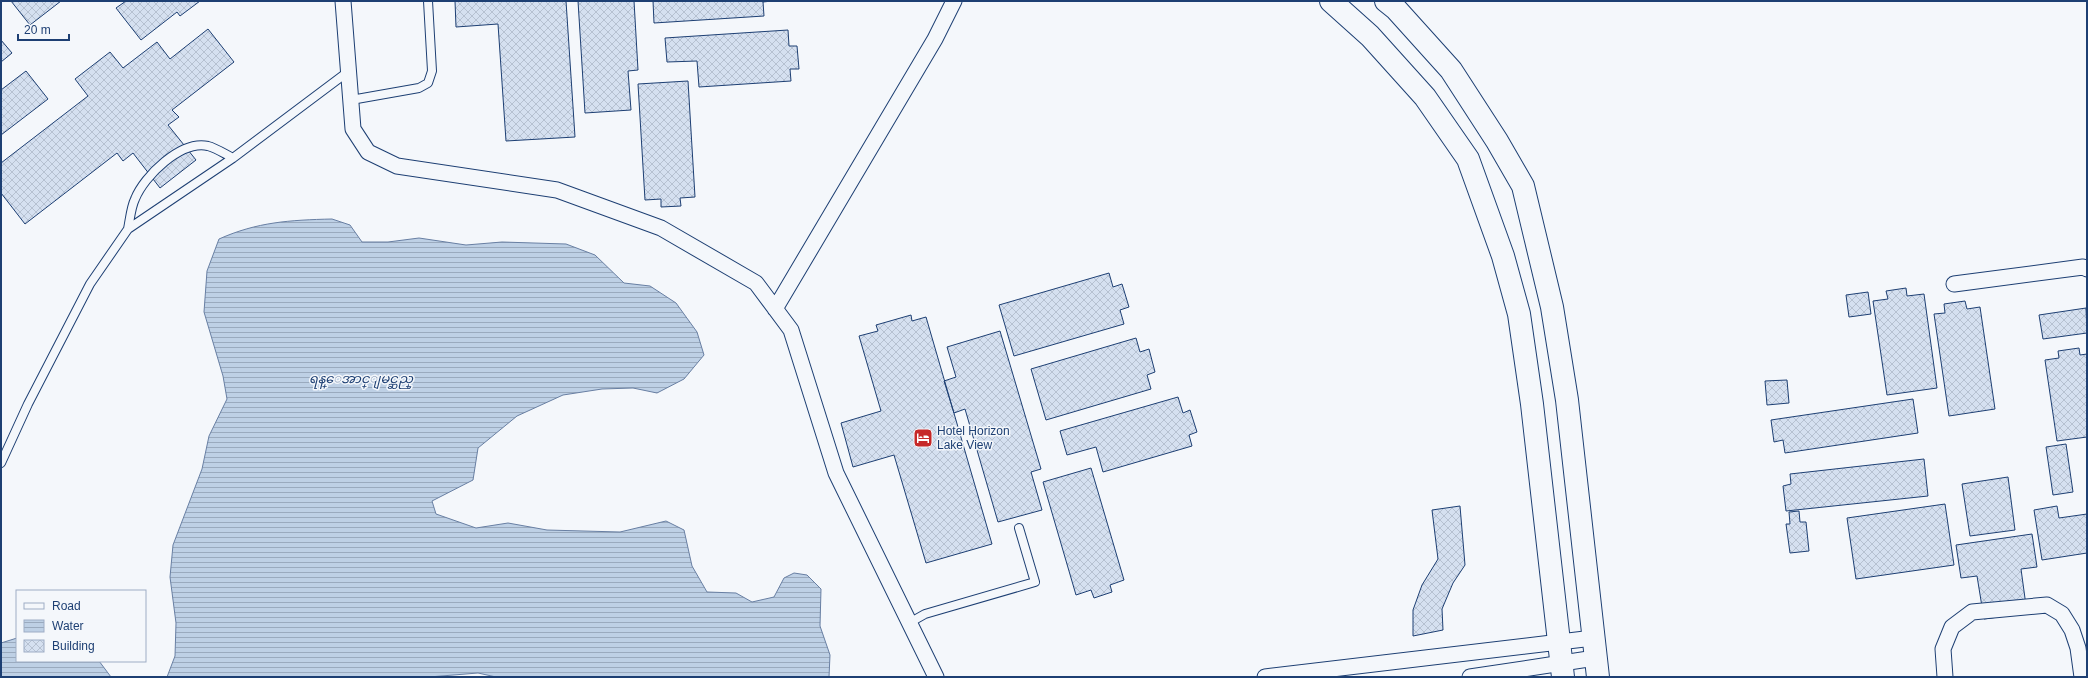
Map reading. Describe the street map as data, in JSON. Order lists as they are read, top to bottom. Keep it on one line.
{"water":["ရန္ေအာင္ျမင္ဆည္"],"places":{"hotel":["Hotel Horizon Lake View"]},"legend":["Road","Water","Building"],"scale_bar":"20 m"}
